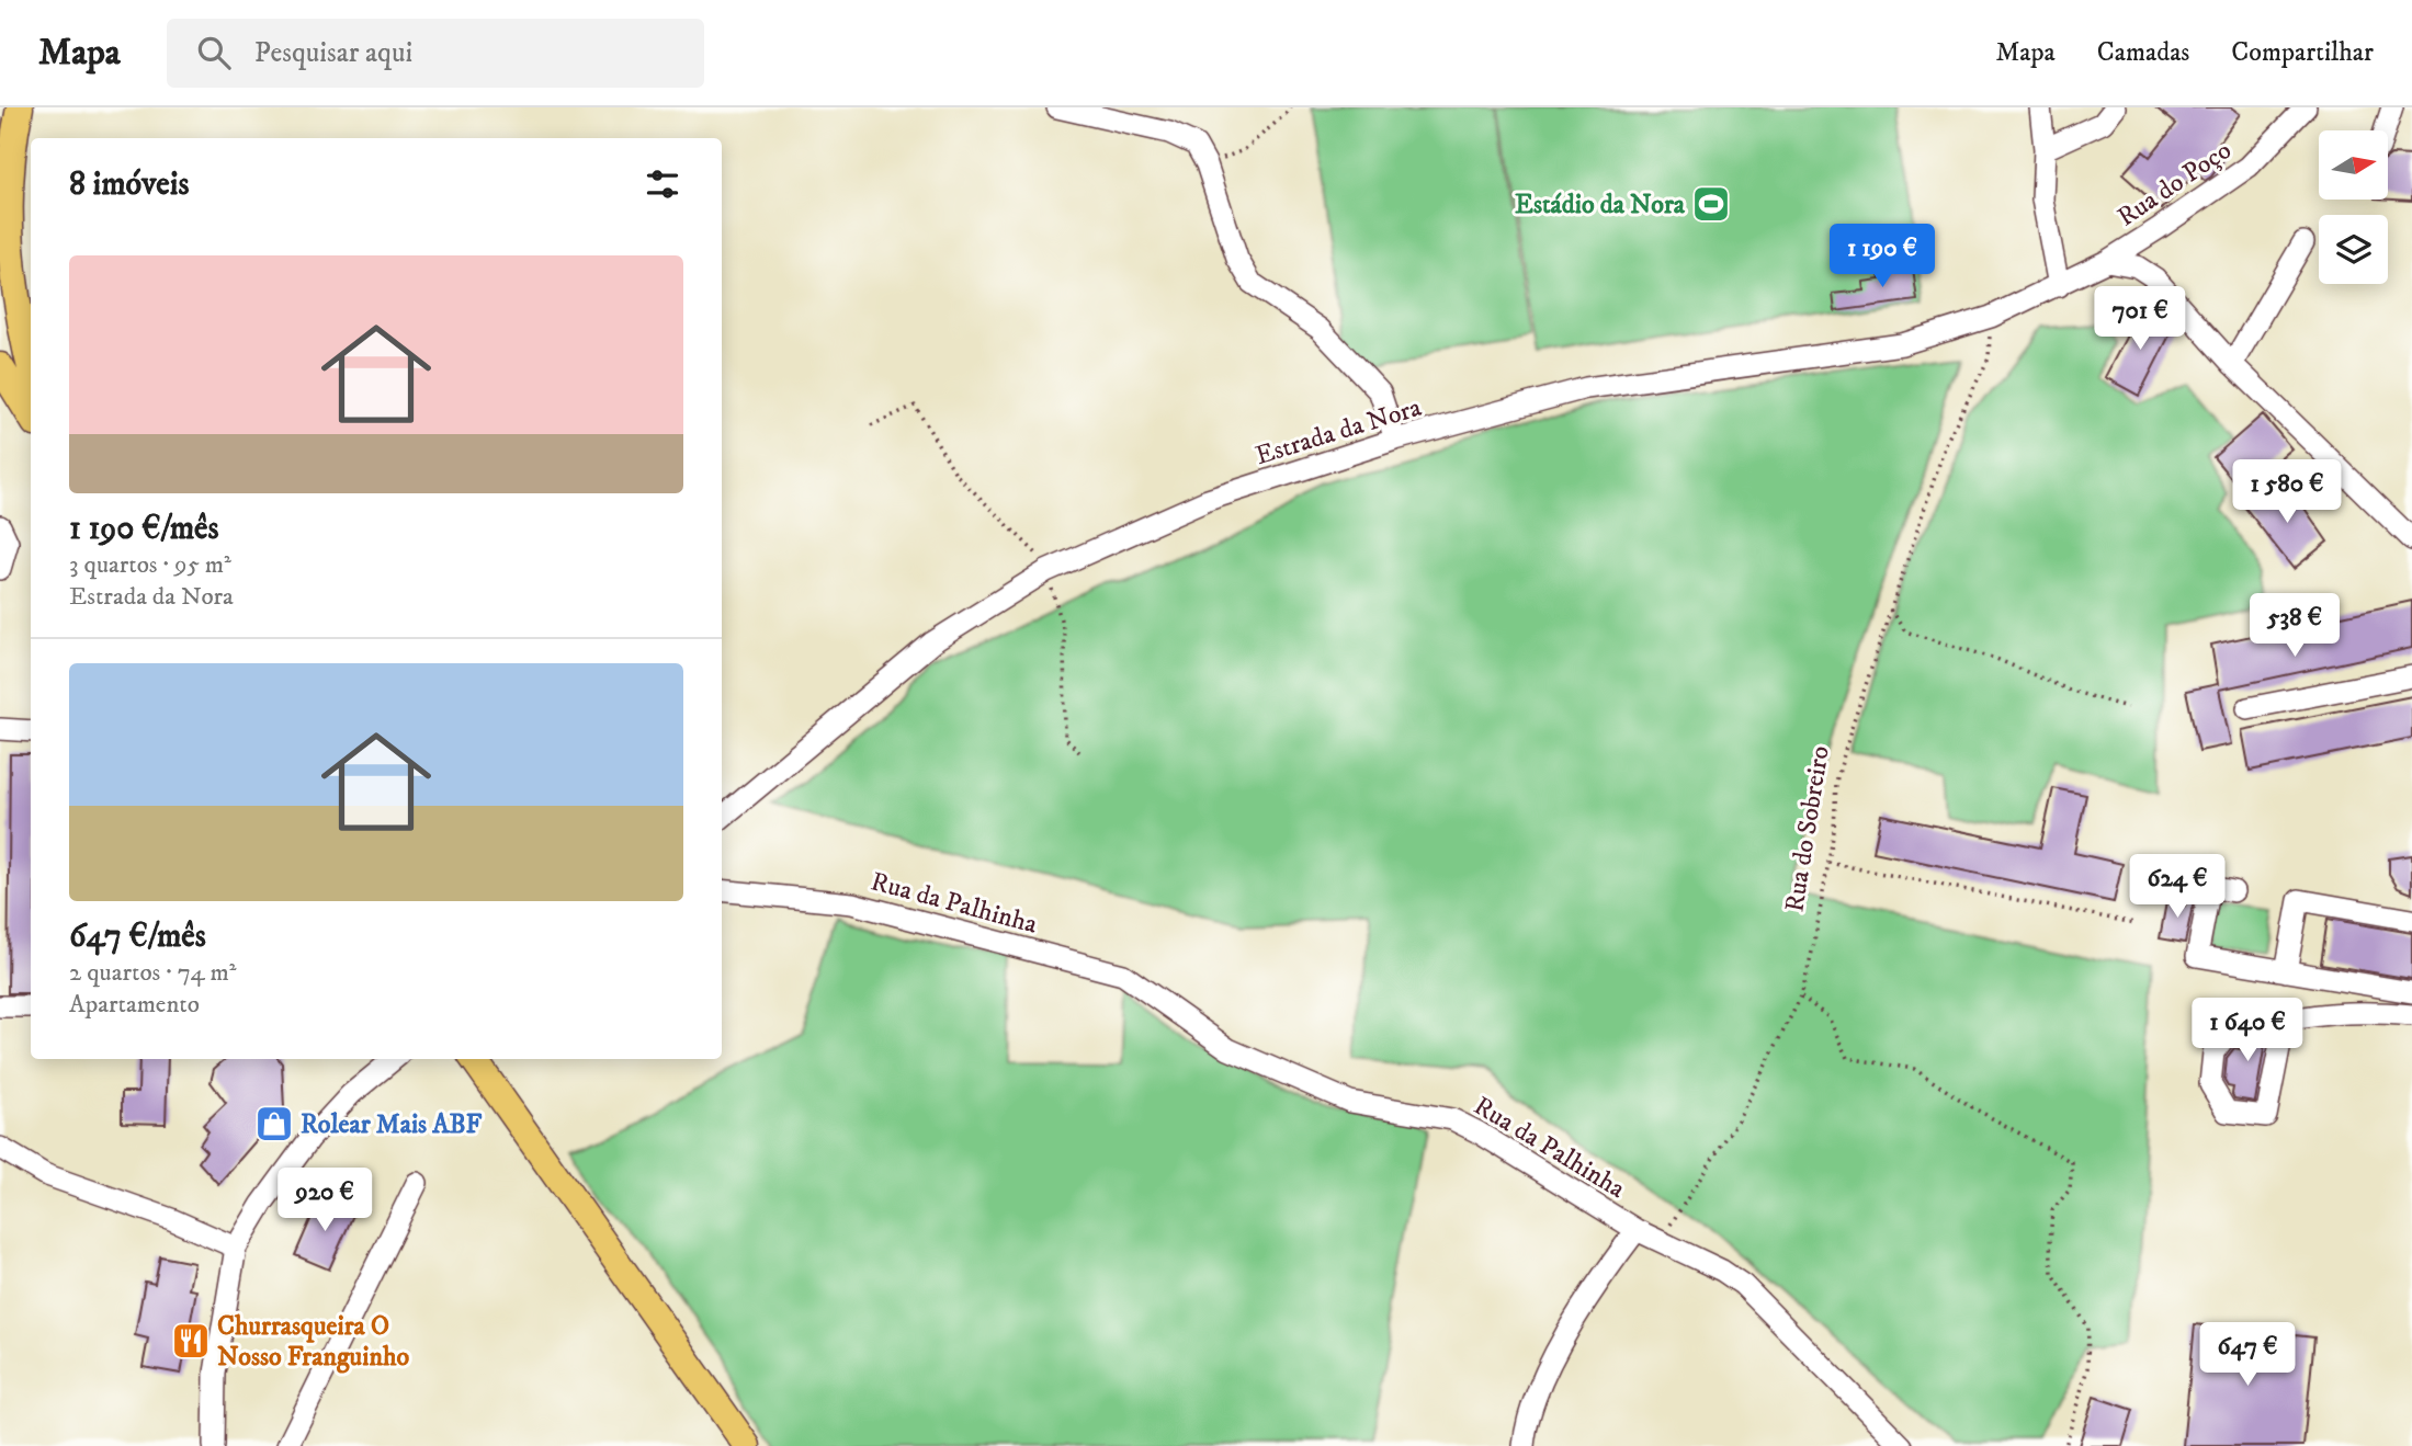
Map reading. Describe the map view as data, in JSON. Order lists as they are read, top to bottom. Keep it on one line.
{"streets":{"street":["Rua do Poço","Estrada da Nora","Rua da Palhinha"],"path":["Rua do Sobreiro"]},"crossings":[["Rua do Poço","Estrada da Nora"],["Estrada da Nora","Rua do Sobreiro"],["Rua do Sobreiro","Rua da Palhinha"]],"places":{"sports":["Estádio da Nora"],"shop":["Rolear Mais ABF"],"restaurant":["Churrasqueira O Nosso Franguinho"]},"north":"right","page":{"header":"Mapa","search":"Pesquisar aqui","nav":["Mapa","Camadas","Compartilhar"],"heading":"8 imóveis","price":["1 190 €","701 €","1 580 €","538 €","624 €","1 640 €","920 €","647 €"],"list":[{"name":"1 190 €/mês","note":"3 quartos · 95 m² · Estrada da Nora"},{"name":"647 €/mês","note":"2 quartos · 74 m² · Apartamento"}]}}
